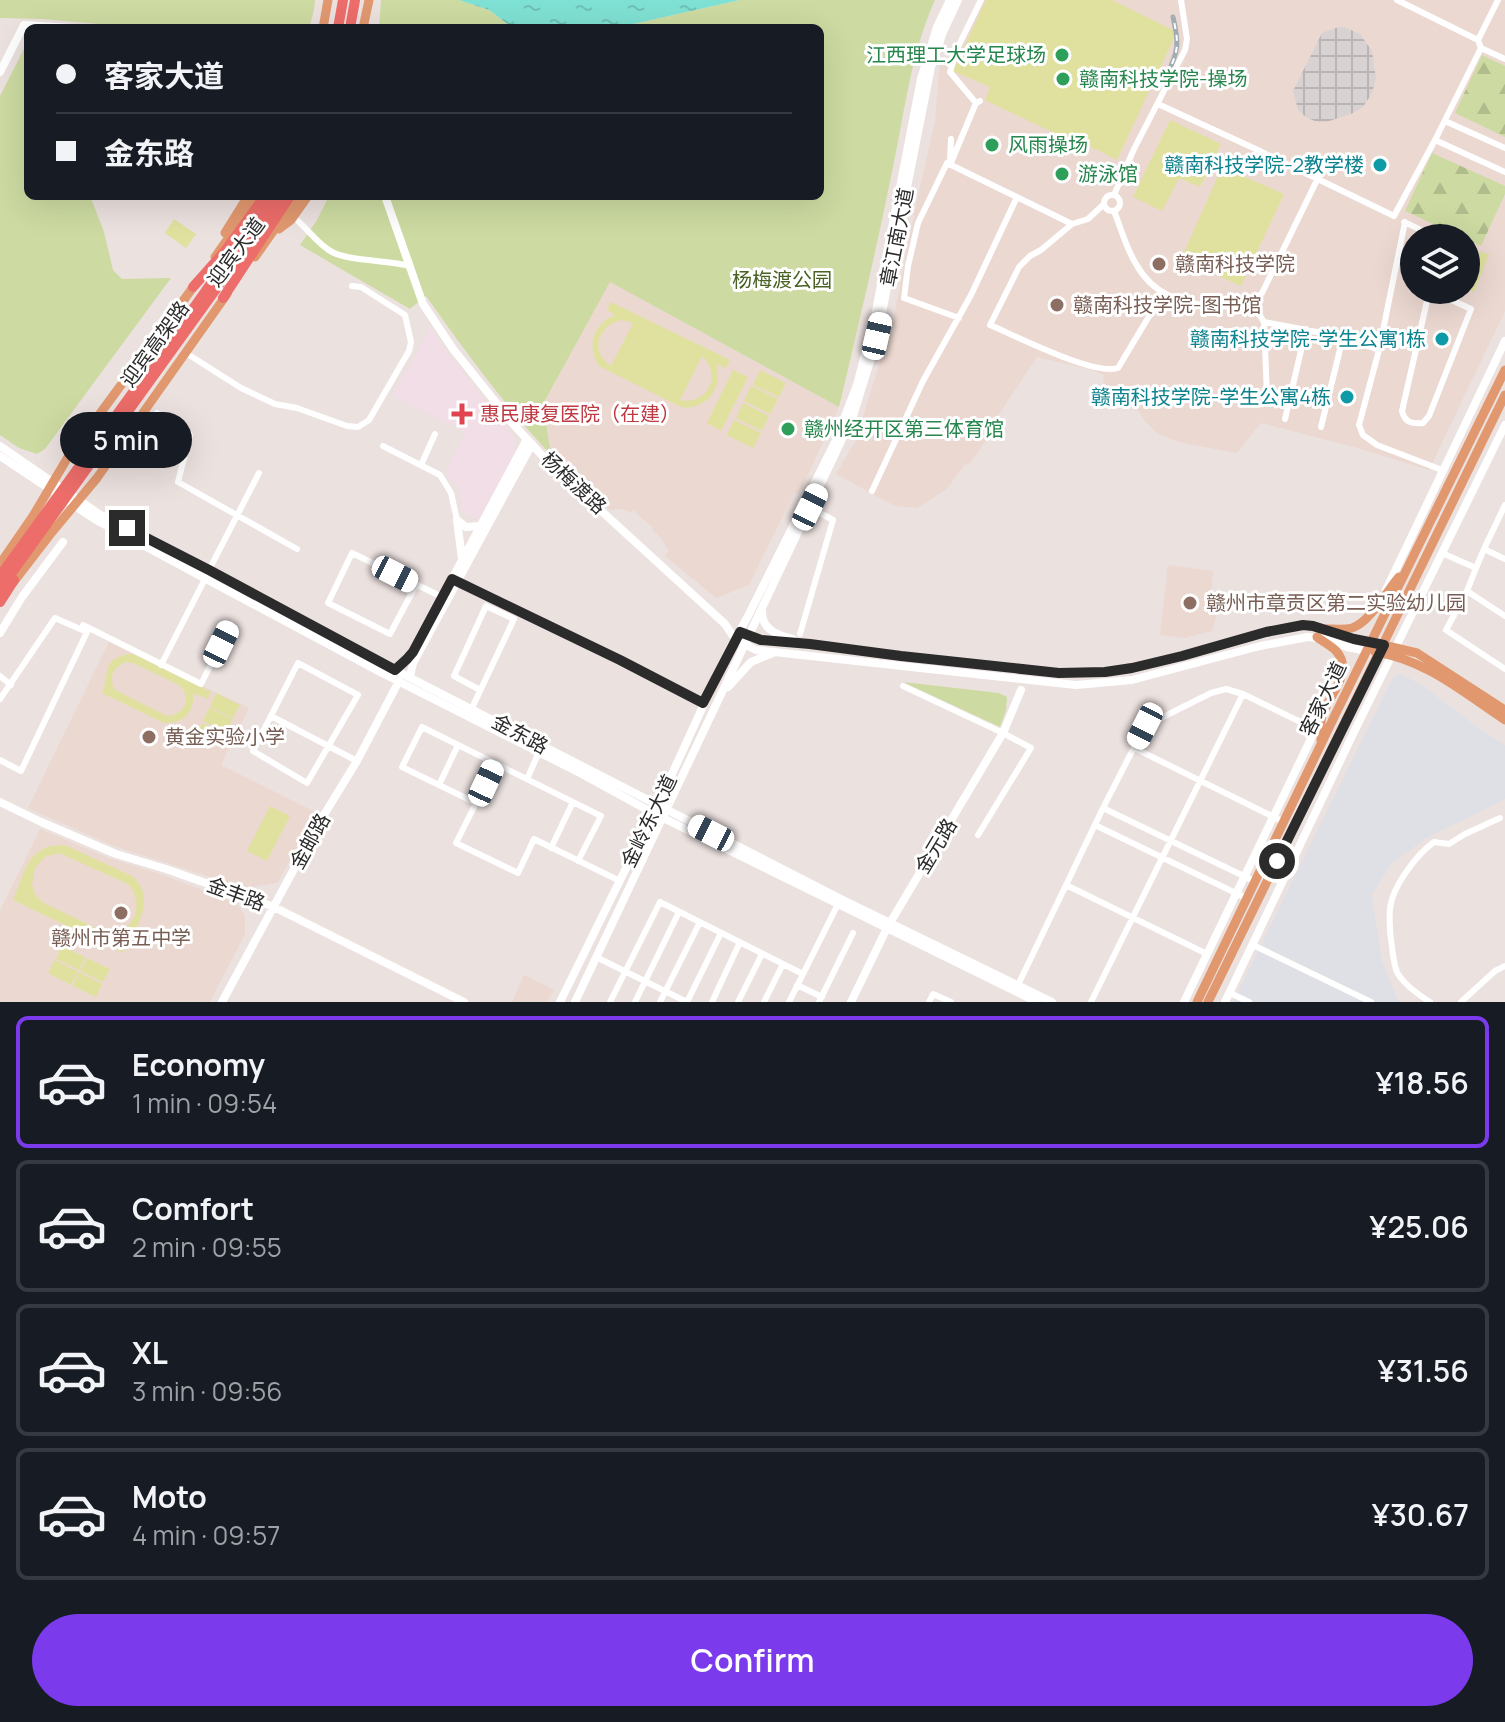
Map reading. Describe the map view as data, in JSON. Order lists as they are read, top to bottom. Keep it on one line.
{"streets":{"highway":["迎宾高架路"],"main road":["迎宾大道","客家大道"],"street":["章江南大道","杨梅渡路","金东路","金岭东大道","金邮路","金元路","金丰路"]},"crossings":[["章江南大道","杨梅渡路"],["章江南大道","金岭东大道"],["迎宾大道","迎宾高架路"],["迎宾大道","金东路"],["迎宾高架路","金东路"],["杨梅渡路","金岭东大道"],["金东路","金岭东大道"],["金东路","金邮路"],["金东路","金元路"],["金邮路","金丰路"]],"parks":["杨梅渡公园"],"places":{"other":["江西理工大学足球场","赣南科技学院-操场","风雨操场","赣南科技学院-2教学楼","游泳馆","赣南科技学院","赣南科技学院-图书馆","赣南科技学院-学生公寓1栋","赣南科技学院-学生公寓4栋","赣州经开区第三体育馆","赣州市章贡区第二实验幼儿园","黄金实验小学","赣州市第五中学"],"health":["惠民康复医院（在建）"]},"page":{"banner":["客家大道","金东路"],"bubble":"5 min","list":[{"name":"Economy","note":"1 min · 09:54","value":"¥18.56"},{"name":"Comfort","note":"2 min · 09:55","value":"¥25.06"},{"name":"XL","note":"3 min · 09:56","value":"¥31.56"},{"name":"Moto","note":"4 min · 09:57","value":"¥30.67"}],"buttons":"Confirm"}}
